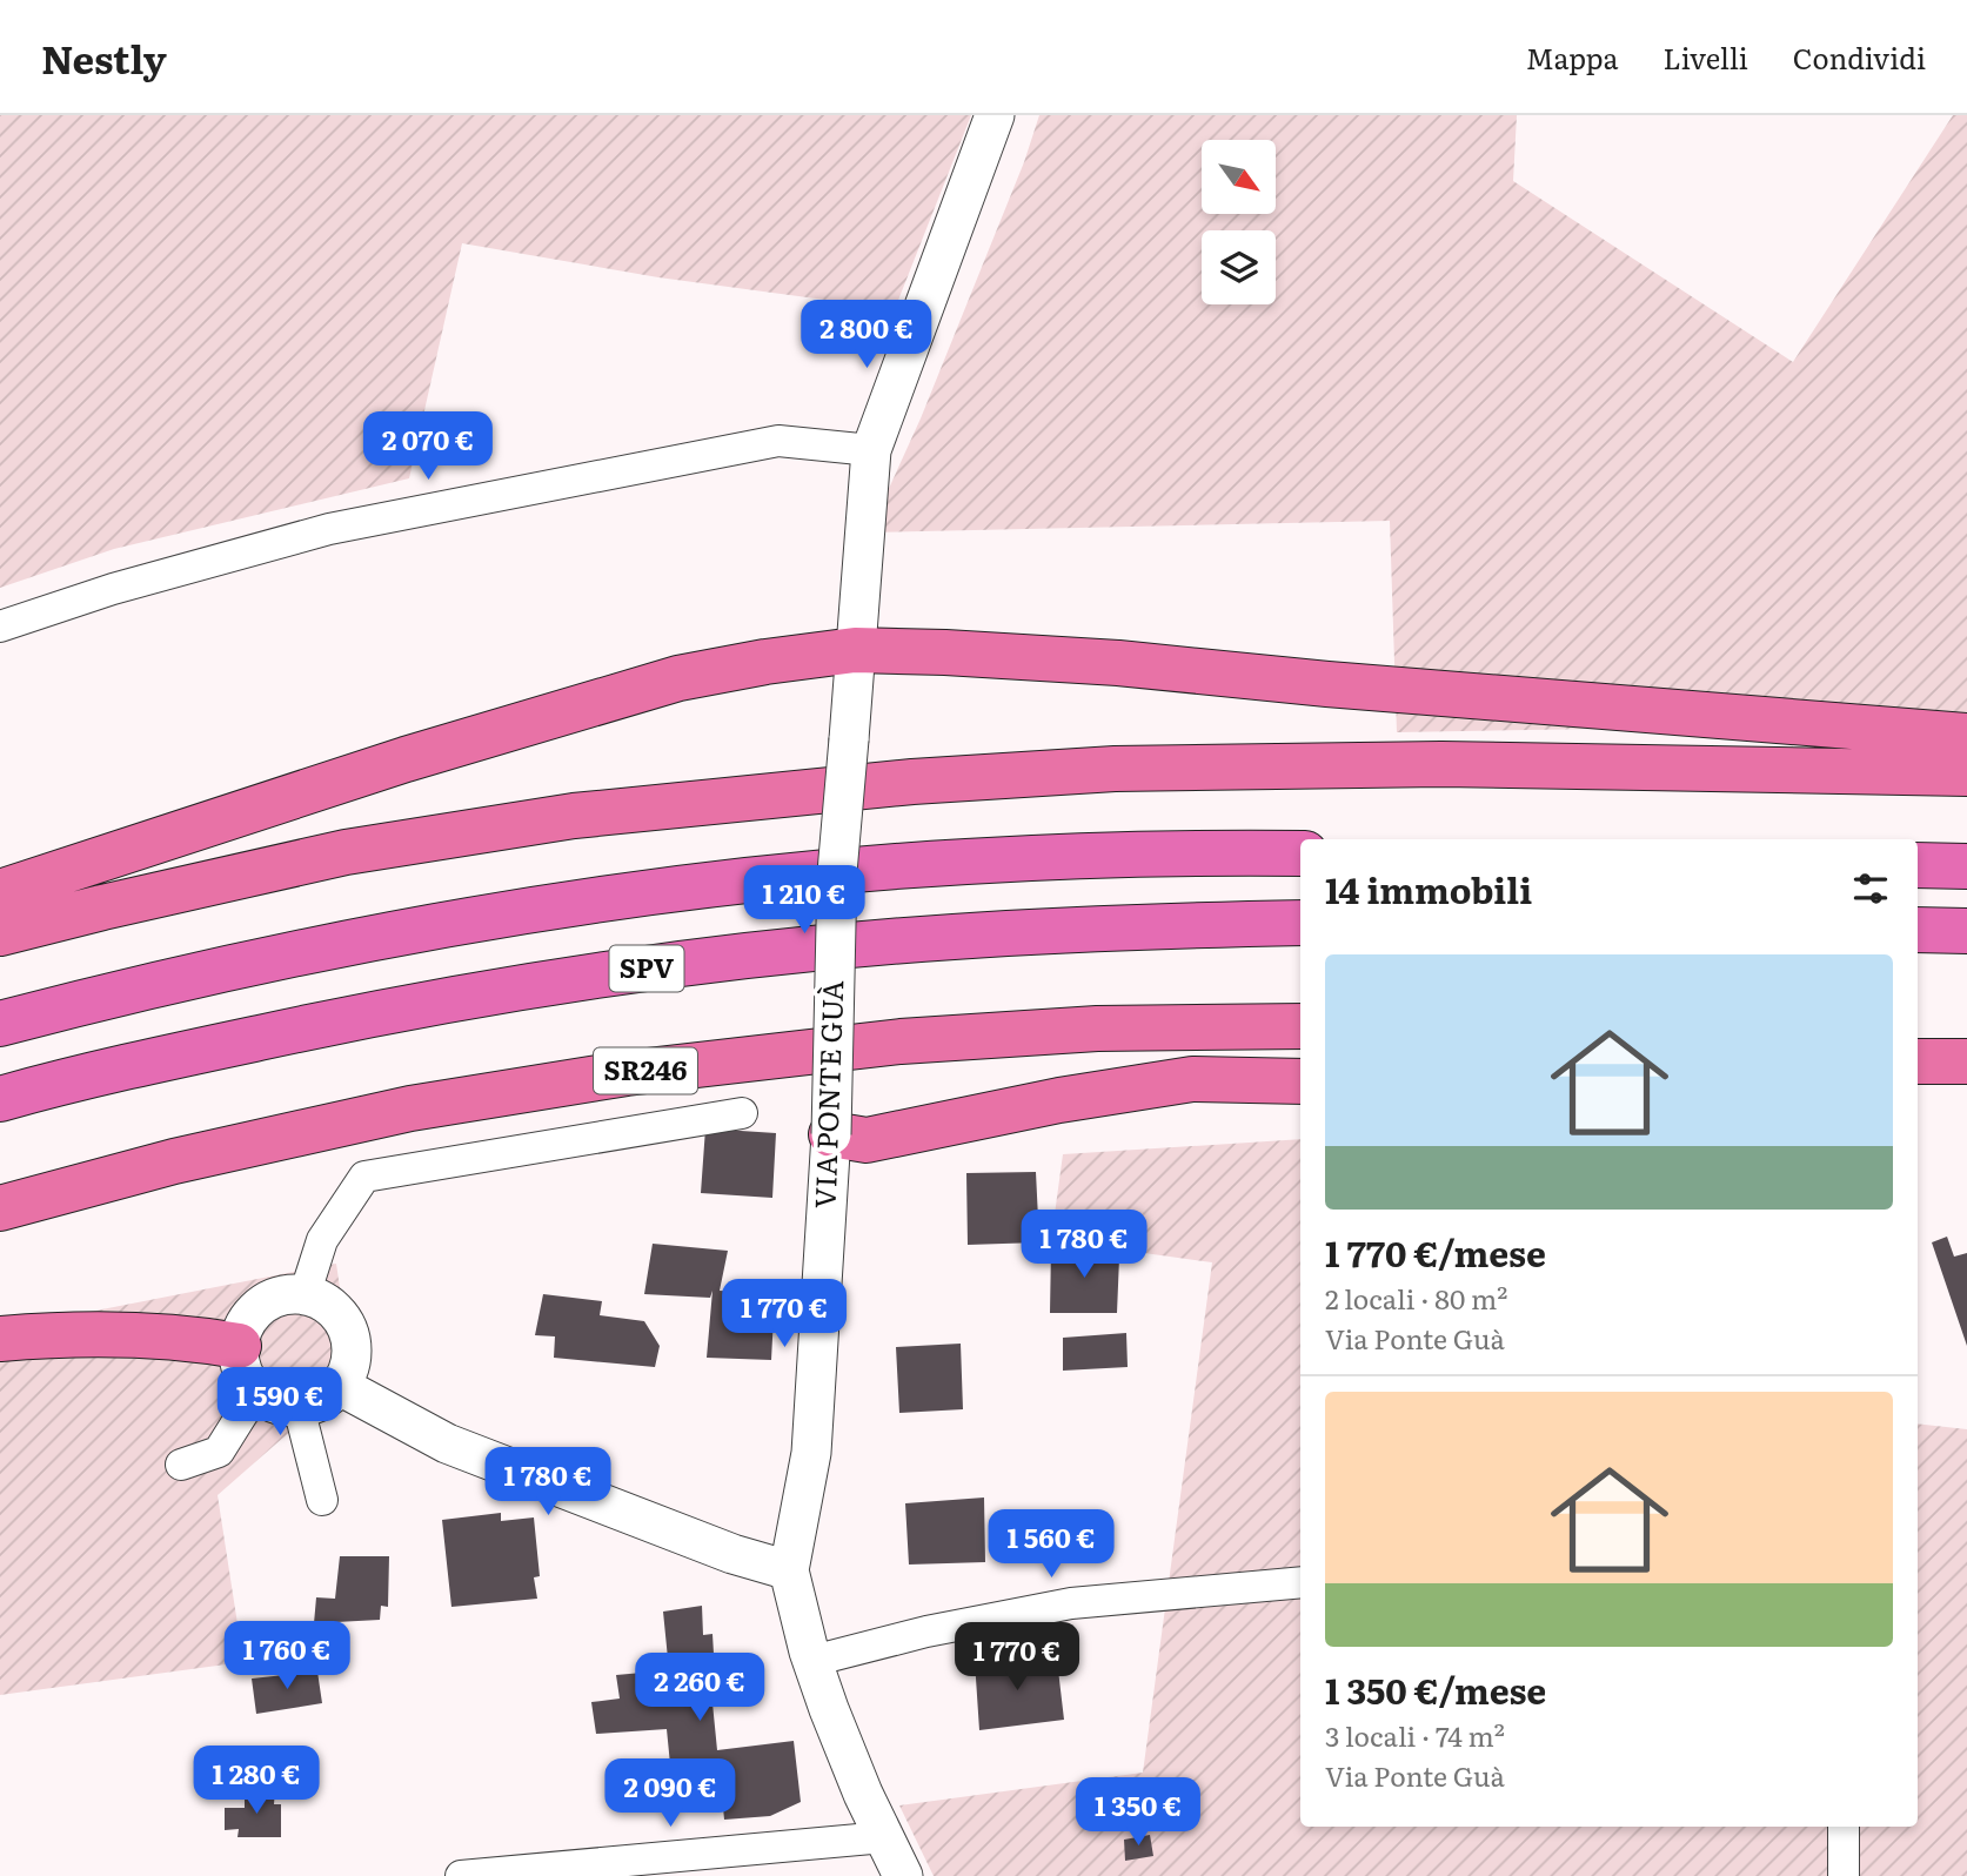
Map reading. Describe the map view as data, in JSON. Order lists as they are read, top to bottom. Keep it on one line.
{"streets":{"highway":["SPV","SR246"],"street":["VIA PONTE GUÀ"]},"north":"bottom right","page":{"header":"Nestly","nav":["Mappa","Livelli","Condividi"],"price":["2 800 €","2 070 €","1 210 €","1 780 €","1 770 €","1 590 €","1 780 €","1 560 €","1 760 €","1 770 €","2 260 €","1 280 €","2 090 €","1 350 €"],"heading":"14 immobili","list":[{"name":"1 770 €/mese","note":"2 locali · 80 m² · Via Ponte Guà"},{"name":"1 350 €/mese","note":"3 locali · 74 m² · Via Ponte Guà"}]}}
